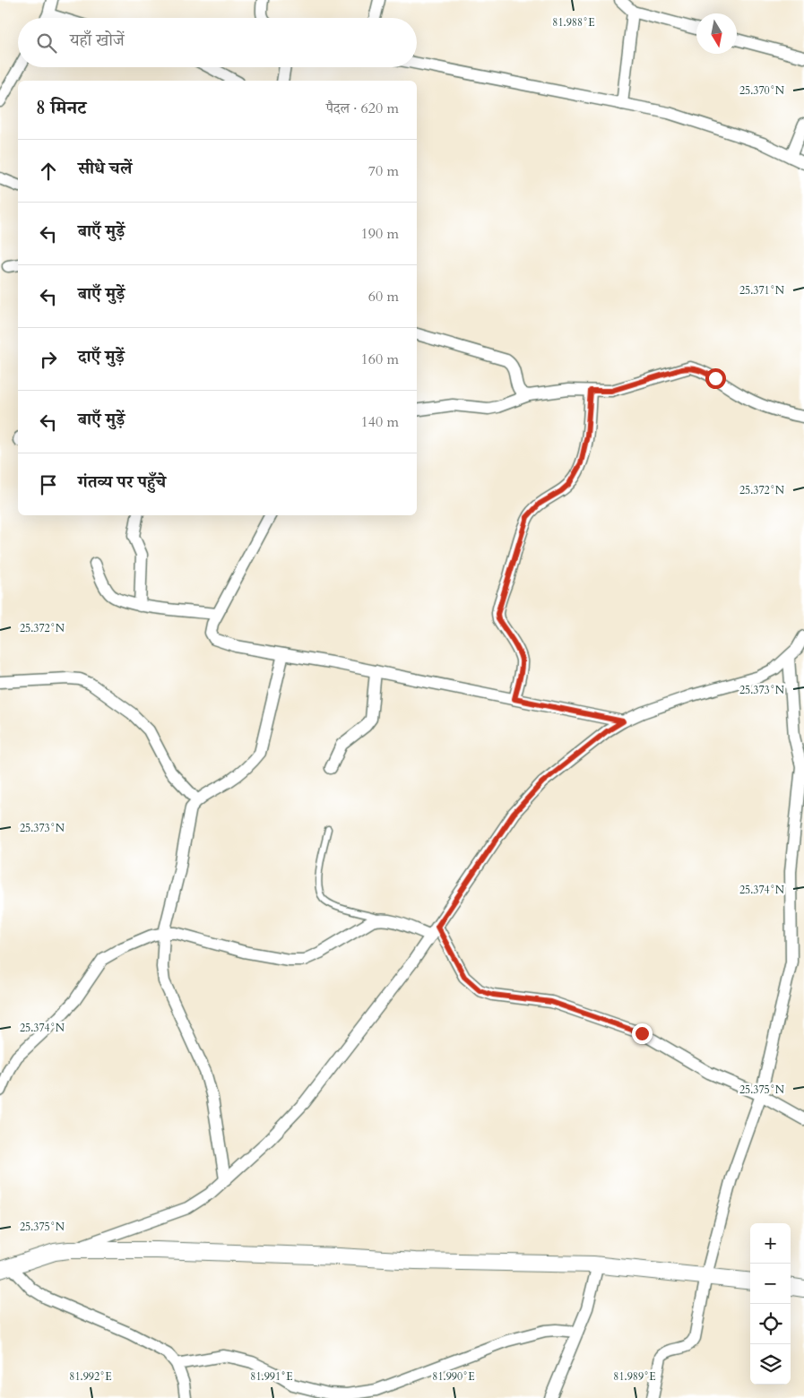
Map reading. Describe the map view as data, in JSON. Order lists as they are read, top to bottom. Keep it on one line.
{"north":"bottom","page":{"search":"यहाँ खोजें","heading":["8 मिनट","पैदल · 620 m"],"list":[["सीधे चलें","70 m"],["बाएँ मुड़ें","190 m"],["बाएँ मुड़ें","60 m"],["दाएँ मुड़ें","160 m"],["बाएँ मुड़ें","140 m"],"गंतव्य पर पहुँचे"],"map_buttons":["+","−"]},"coordinates":["81.988°E","25.370°N","25.371°N","25.372°N","25.373°N","25.374°N","25.375°N","81.992°E","81.991°E","81.990°E","81.989°E"]}
